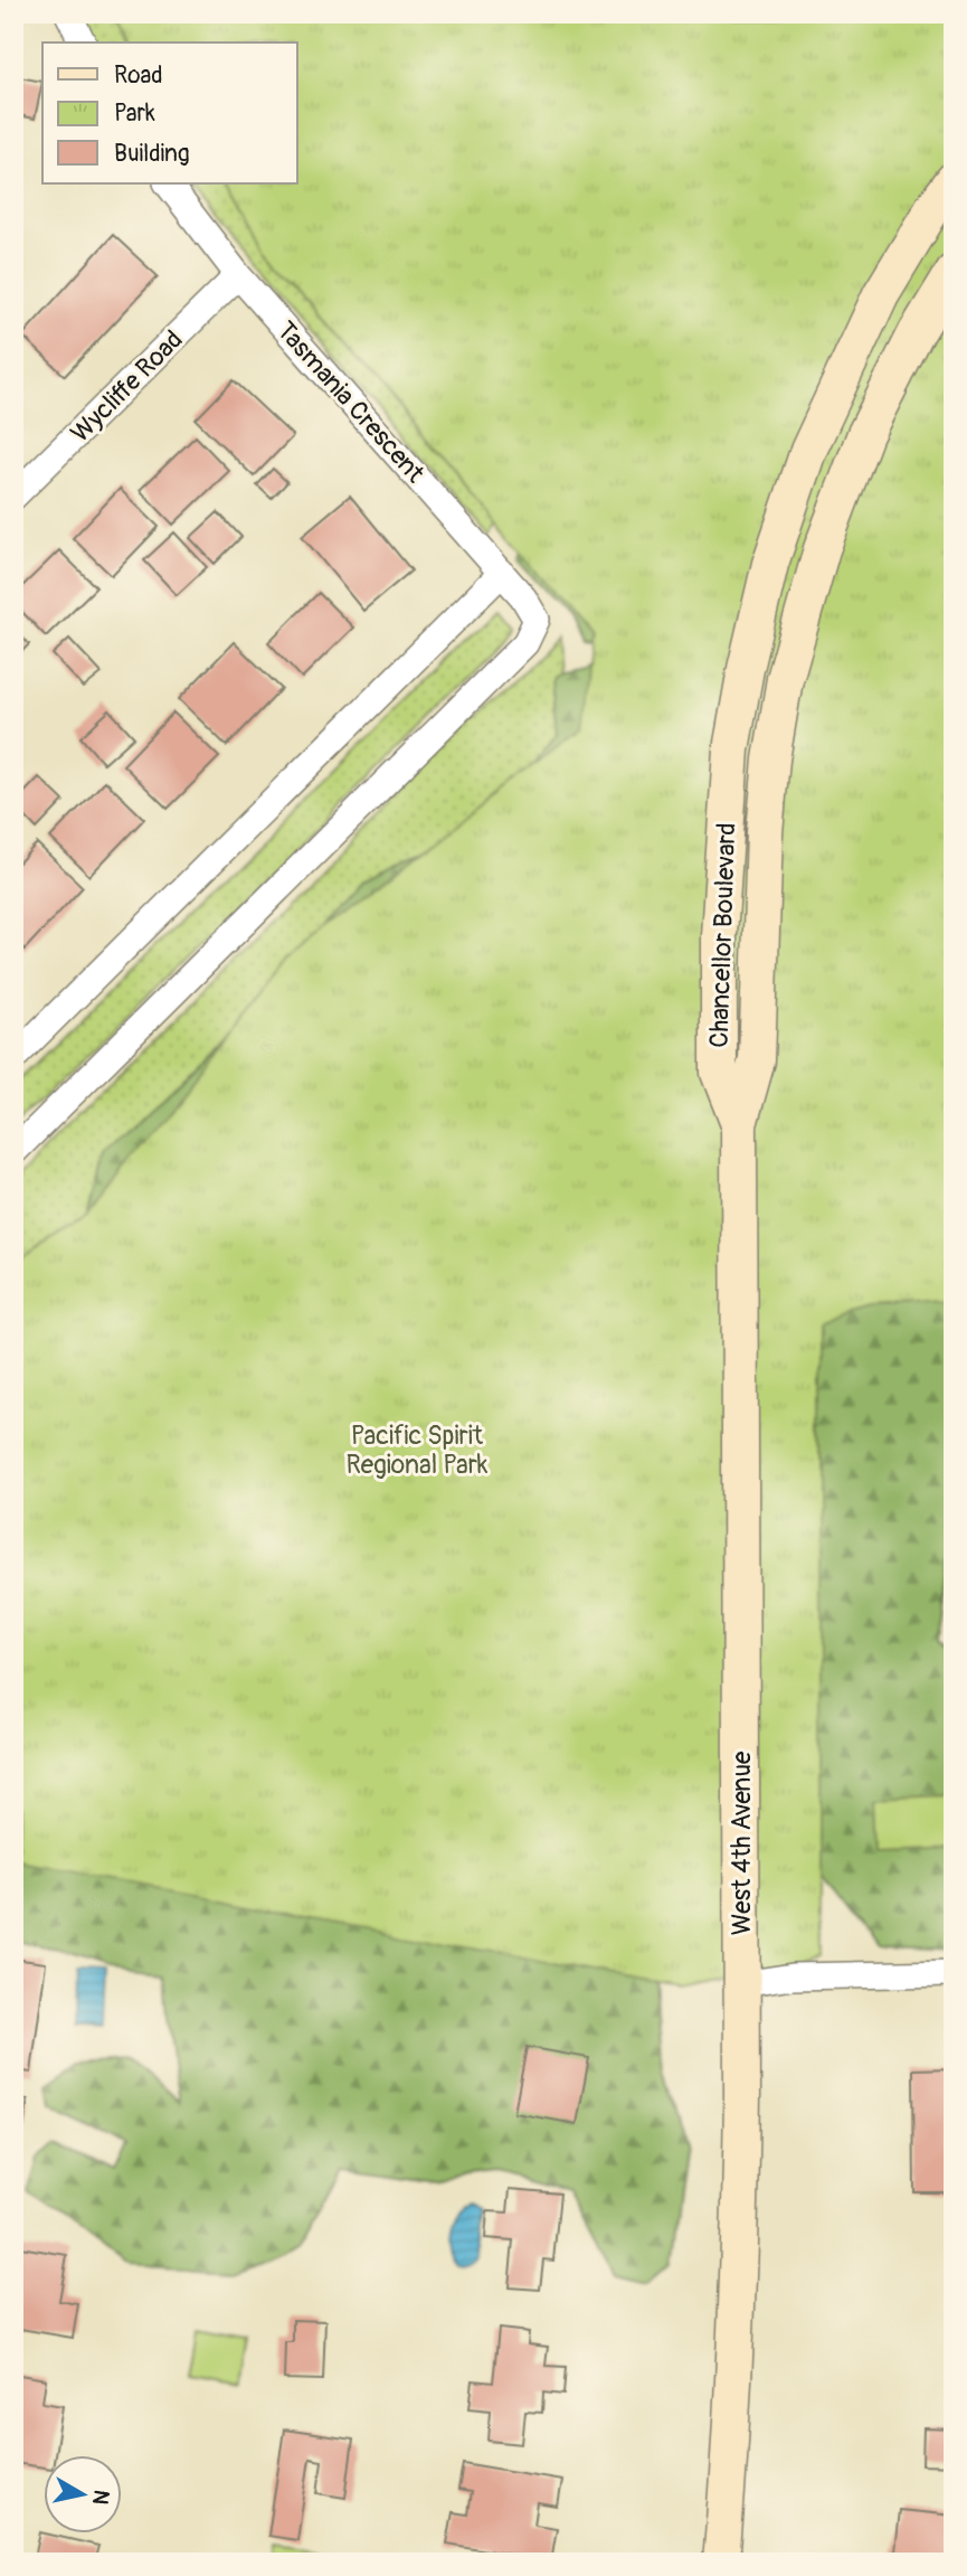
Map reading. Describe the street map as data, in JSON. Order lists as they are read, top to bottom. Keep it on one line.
{"streets":{"main road":["Chancellor Boulevard","West 4th Avenue"],"street":["Wycliffe Road","Tasmania Crescent"]},"crossings":[["Wycliffe Road","Tasmania Crescent"],["Chancellor Boulevard","West 4th Avenue"]],"parks":["Pacific Spirit Regional Park"],"legend":["Road","Park","Building"],"north":"right"}
